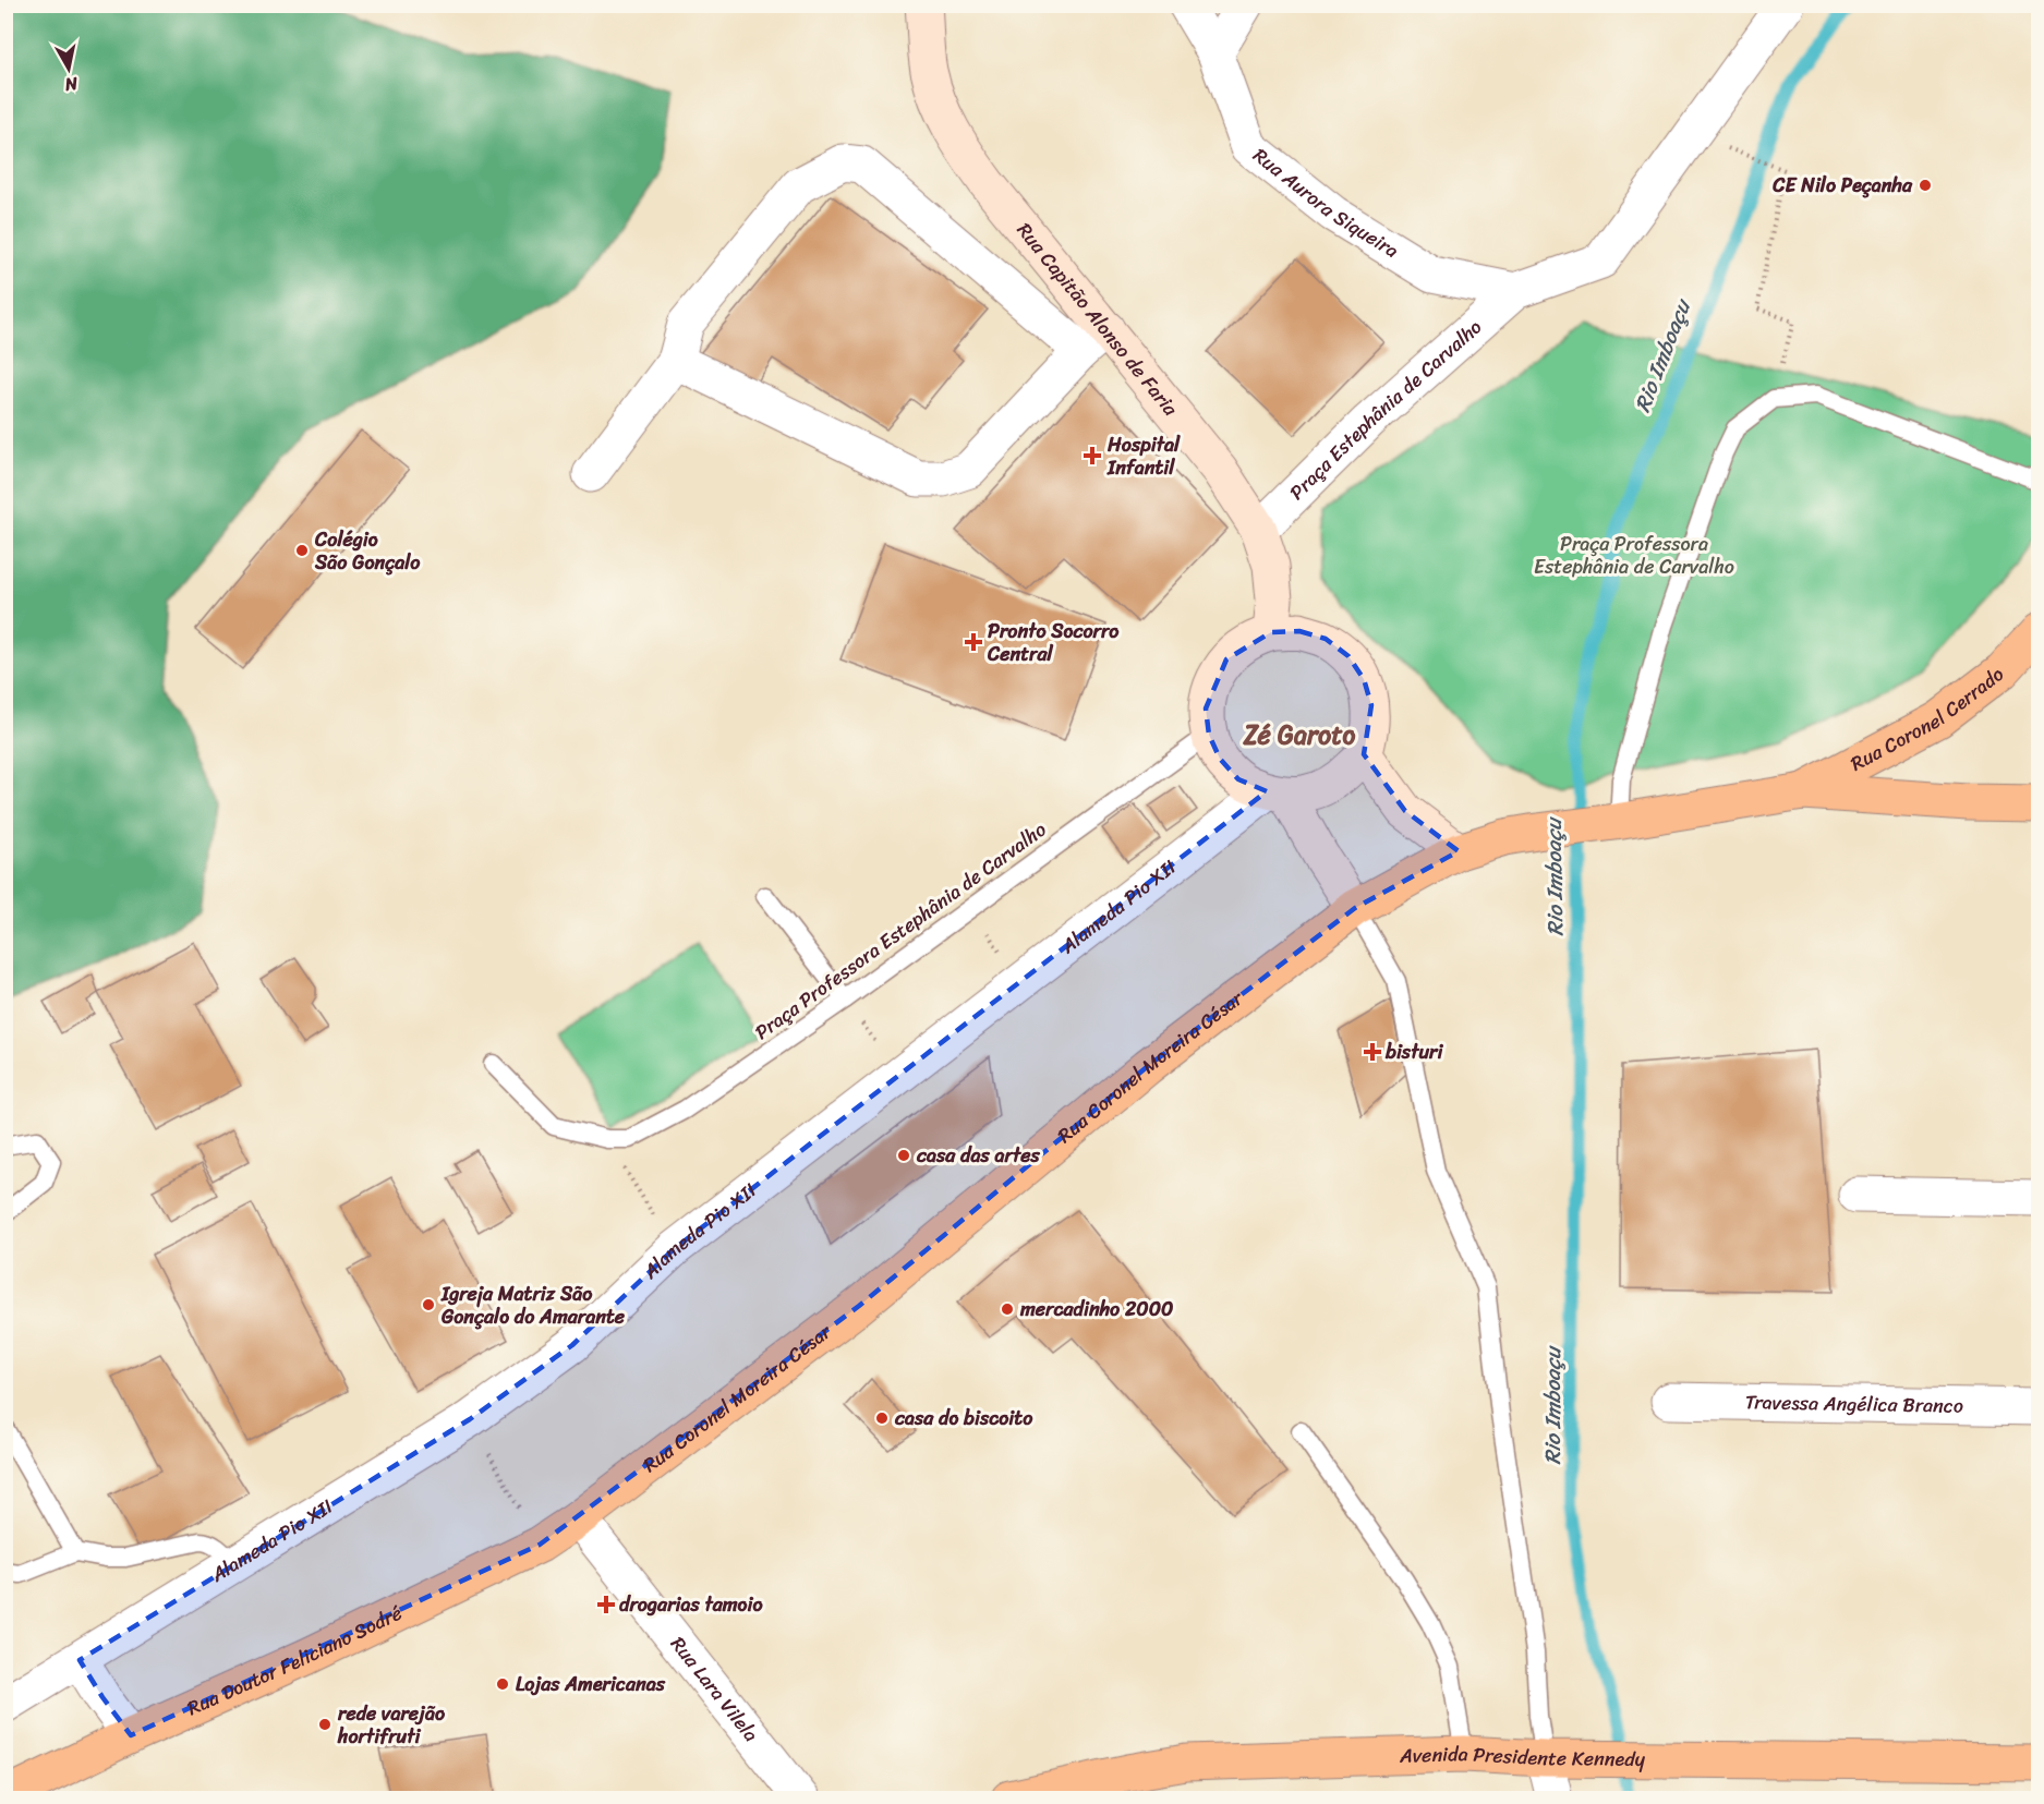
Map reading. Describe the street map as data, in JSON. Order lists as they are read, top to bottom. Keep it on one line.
{"streets":{"main road":["Rua Coronel Cerrado","Rua Coronel Moreira César","Rua Doutor Feliciano Sodré","Avenida Presidente Kennedy"],"street":["Rua Aurora Siqueira","Rua Capitão Alonso de Faria","Praça Estephânia de Carvalho","Alameda Pio XII","Travessa Angélica Branco","Rua Lara Vilela"],"lane":["Praça Professora Estephânia de Carvalho"]},"crossings":[["Rua Aurora Siqueira","Praça Estephânia de Carvalho"],["Rua Capitão Alonso de Faria","Praça Estephânia de Carvalho"],["Rua Capitão Alonso de Faria","Alameda Pio XII"],["Rua Capitão Alonso de Faria","Praça Professora Estephânia de Carvalho"],["Rua Coronel Cerrado","Rua Coronel Moreira César"],["Alameda Pio XII","Praça Professora Estephânia de Carvalho"],["Rua Coronel Moreira César","Rua Doutor Feliciano Sodré"],["Rua Coronel Moreira César","Rua Lara Vilela"],["Rua Doutor Feliciano Sodré","Rua Lara Vilela"]],"districts":["Zé Garoto"],"water":["Rio Imboaçu"],"parks":["Praça Professora Estephânia de Carvalho"],"places":{"other":["CE Nilo Peçanha","Colégio São Gonçalo","casa das artes","Igreja Matriz São Gonçalo do Amarante","mercadinho 2000","casa do biscoito","Lojas Americanas","rede varejão hortifruti"],"health":["Hospital Infantil","Pronto Socorro Central","bisturi","drogarias tamoio"]},"north":"bottom"}
